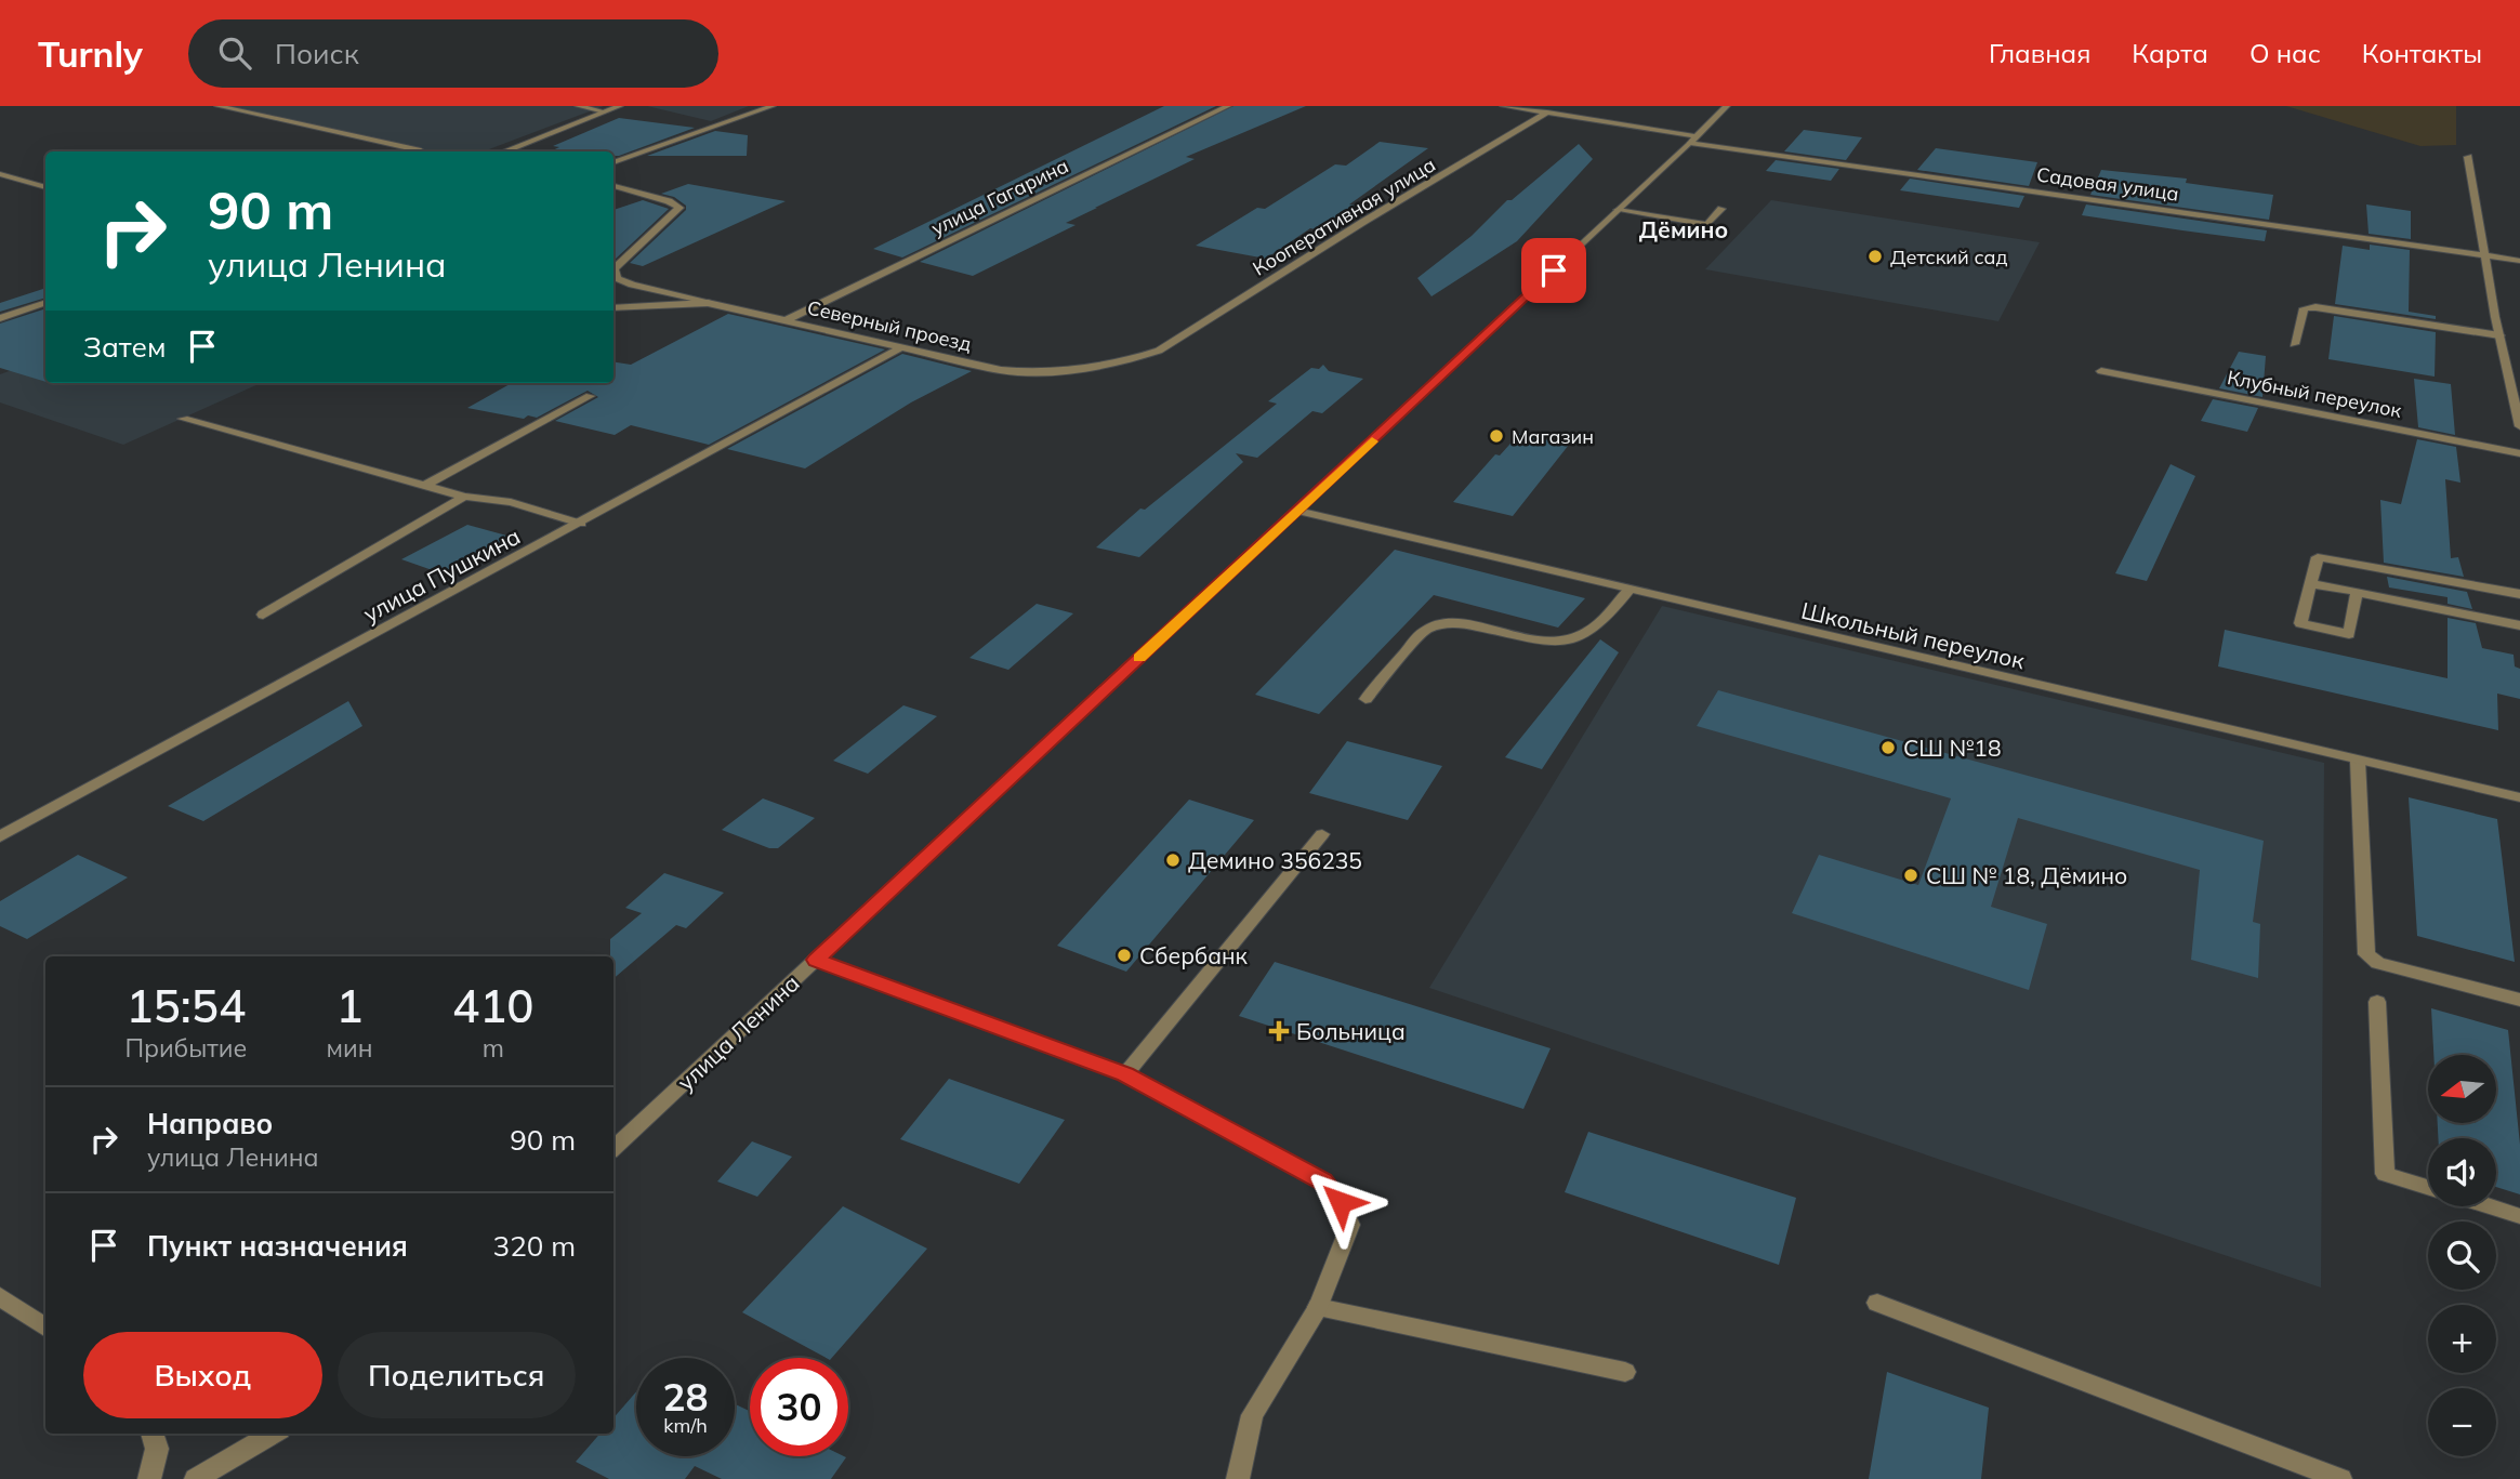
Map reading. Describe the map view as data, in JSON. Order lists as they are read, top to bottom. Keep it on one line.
{"streets":{"street":["Садовая улица","улица Гагарина","Кооперативная улица","Северный проезд","Клубный переулок","улица Пушкина","Школьный переулок","улица Ленина"]},"crossings":[["Садовая улица","Кооперативная улица"],["Садовая улица","улица Ленина"],["улица Гагарина","Северный проезд"],["Кооперативная улица","Северный проезд"],["Северный проезд","улица Пушкина"],["Школьный переулок","улица Ленина"]],"districts":["Дёмино"],"places":{"other":["Детский сад","Магазин","СШ №18","Демино 356235","СШ № 18, Дёмино","Сбербанк"],"health":["Больница"]},"north":"left","page":{"header":"Turnly","search":"Поиск","nav":["Главная","Карта","О нас","Контакты"],"turn":["90 m","улица Ленина"],"then":"Затем","eta":["15:54","Прибытие","1","мин","410","m"],"map_buttons":["+","−"],"list":[{"name":"Направо","note":"улица Ленина","value":"90 m"},{"name":"Пункт назначения","value":"320 m"}],"buttons":["Выход","Поделиться"],"speed":"28 km/h","limit":"30"}}
